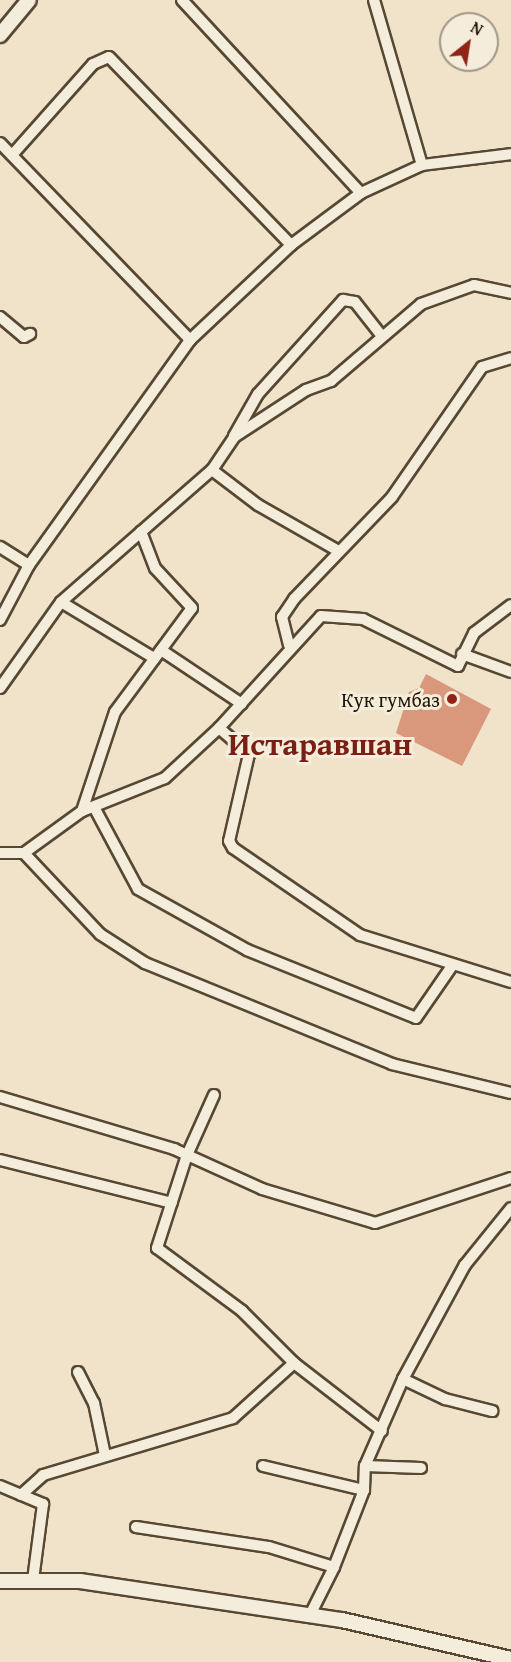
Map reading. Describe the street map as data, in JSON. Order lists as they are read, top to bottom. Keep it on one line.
{"districts":["Истаравшан"],"places":["Кук гумбаз"],"north":"top right"}
